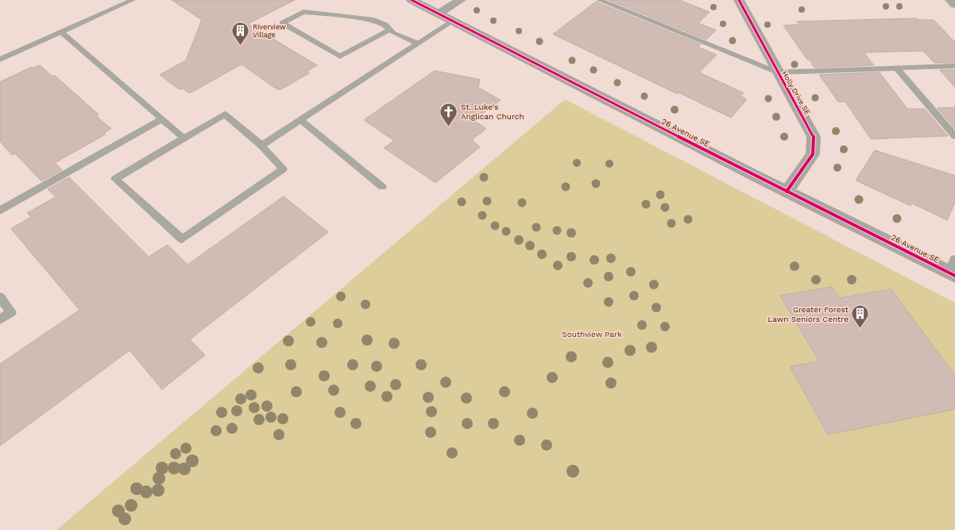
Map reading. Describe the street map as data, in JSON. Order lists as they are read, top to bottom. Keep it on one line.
{"streets":{"street":["Holly Drive SE","26 Avenue SE"]},"crossings":[["Holly Drive SE","26 Avenue SE"]],"parks":["Southview Park"],"places":{"building":["Riverview Village","Greater Forest Lawn Seniors Centre"],"church":["St. Luke's Anglican Church"]}}
